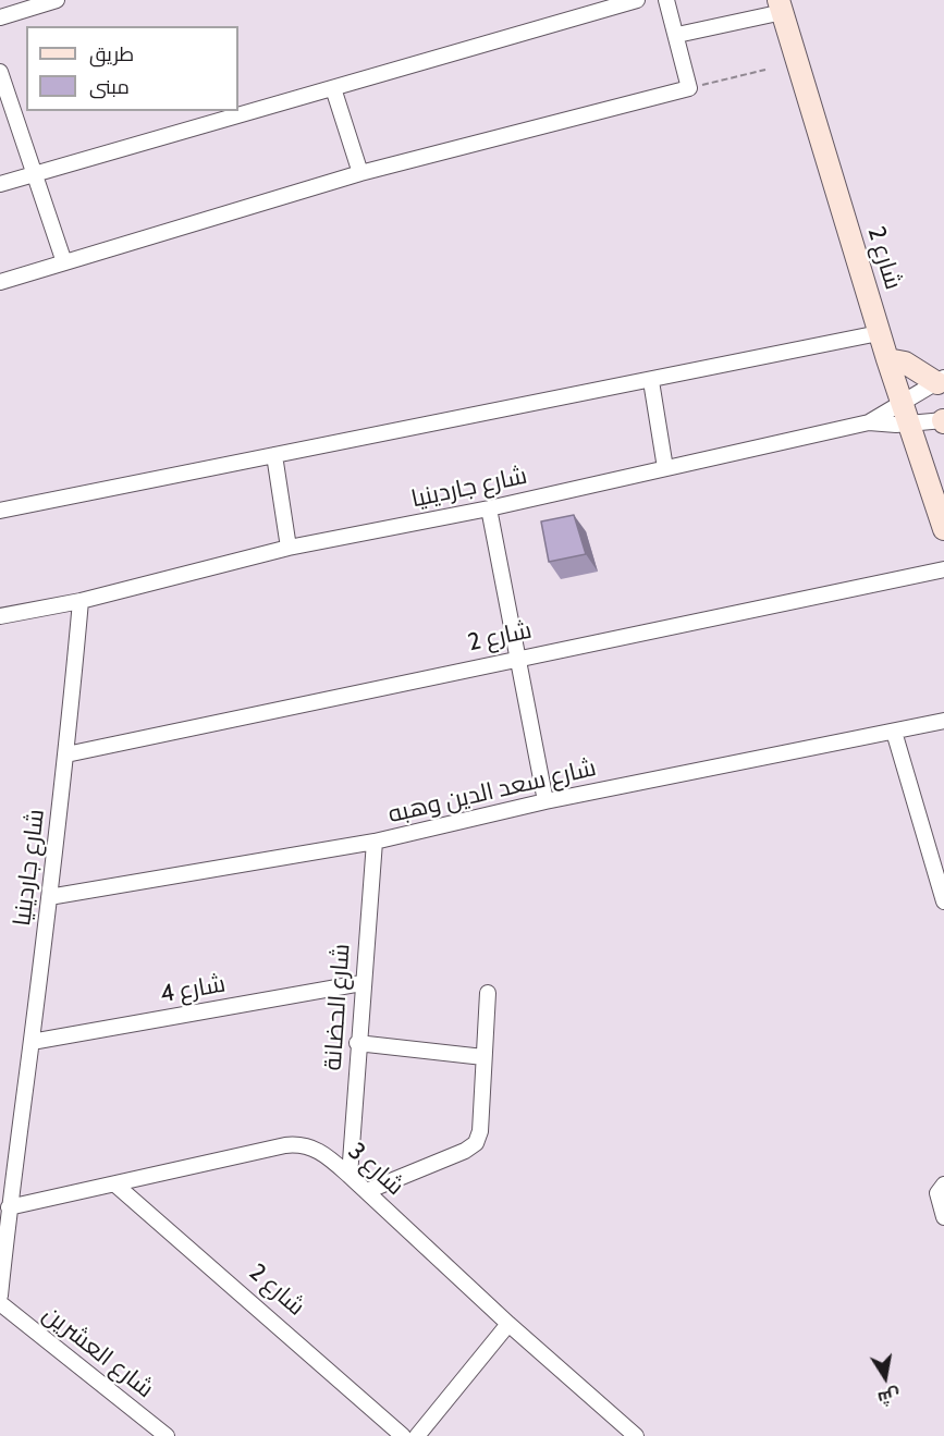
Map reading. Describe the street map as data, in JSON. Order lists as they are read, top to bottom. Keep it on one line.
{"streets":{"street":["شارع 2","شارع جاردينيا","شارع سعد الدين وهبه","شارع 4","شارع الحضانة","شارع 3","شارع العشرين"]},"crossings":[["شارع 2","شارع جاردينيا"],["شارع 2","شارع 3"],["شارع جاردينيا","شارع سعد الدين وهبه"],["شارع جاردينيا","شارع 4"],["شارع جاردينيا","شارع 3"],["شارع سعد الدين وهبه","شارع الحضانة"],["شارع 4","شارع الحضانة"],["شارع الحضانة","شارع 3"]],"legend":["طريق","مبنى"],"north":"bottom"}
